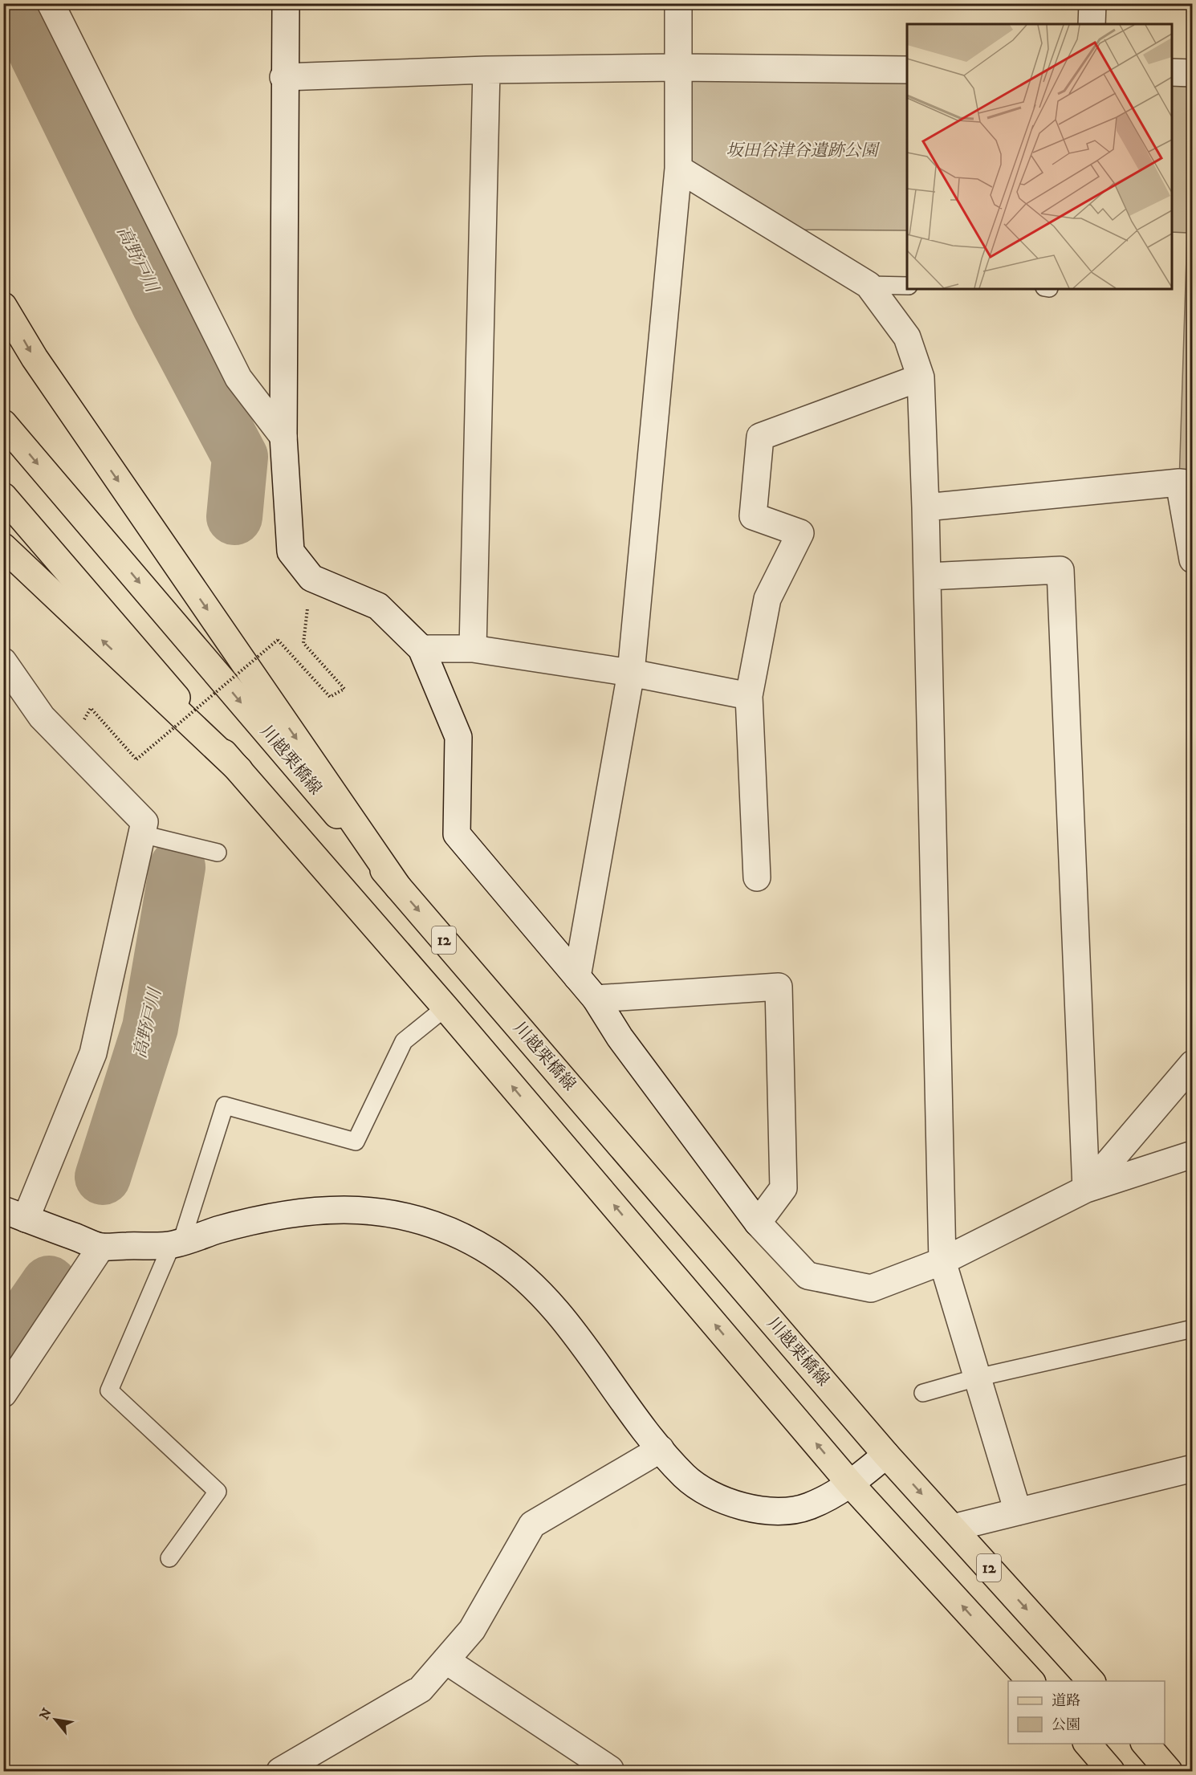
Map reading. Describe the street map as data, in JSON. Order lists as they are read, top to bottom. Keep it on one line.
{"streets":{"main road":["川越栗橋線","12"]},"water":["高野戸川"],"parks":["坂田谷津谷遺跡公園"],"legend":["道路","公園"],"north":"top left"}
